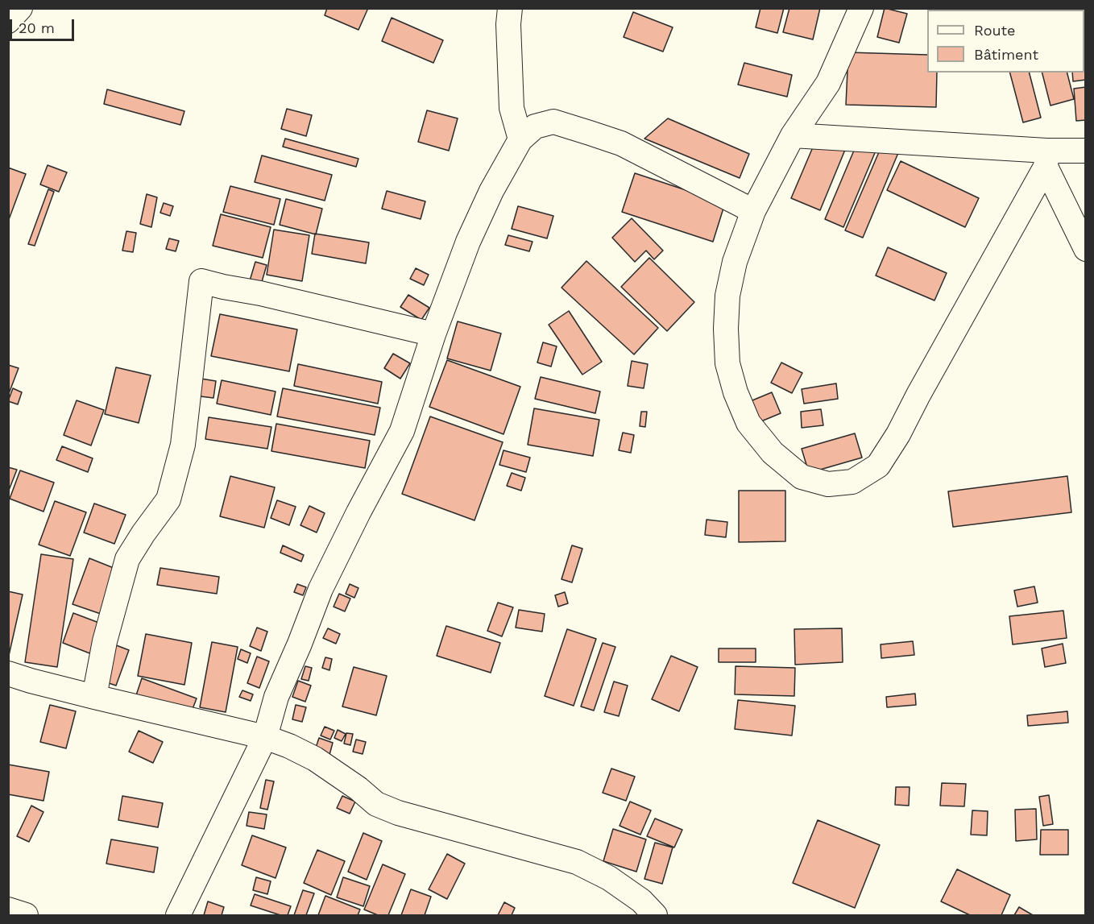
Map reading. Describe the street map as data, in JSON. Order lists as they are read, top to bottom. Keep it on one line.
{"legend":["Route","Bâtiment"],"scale_bar":"20 m"}
